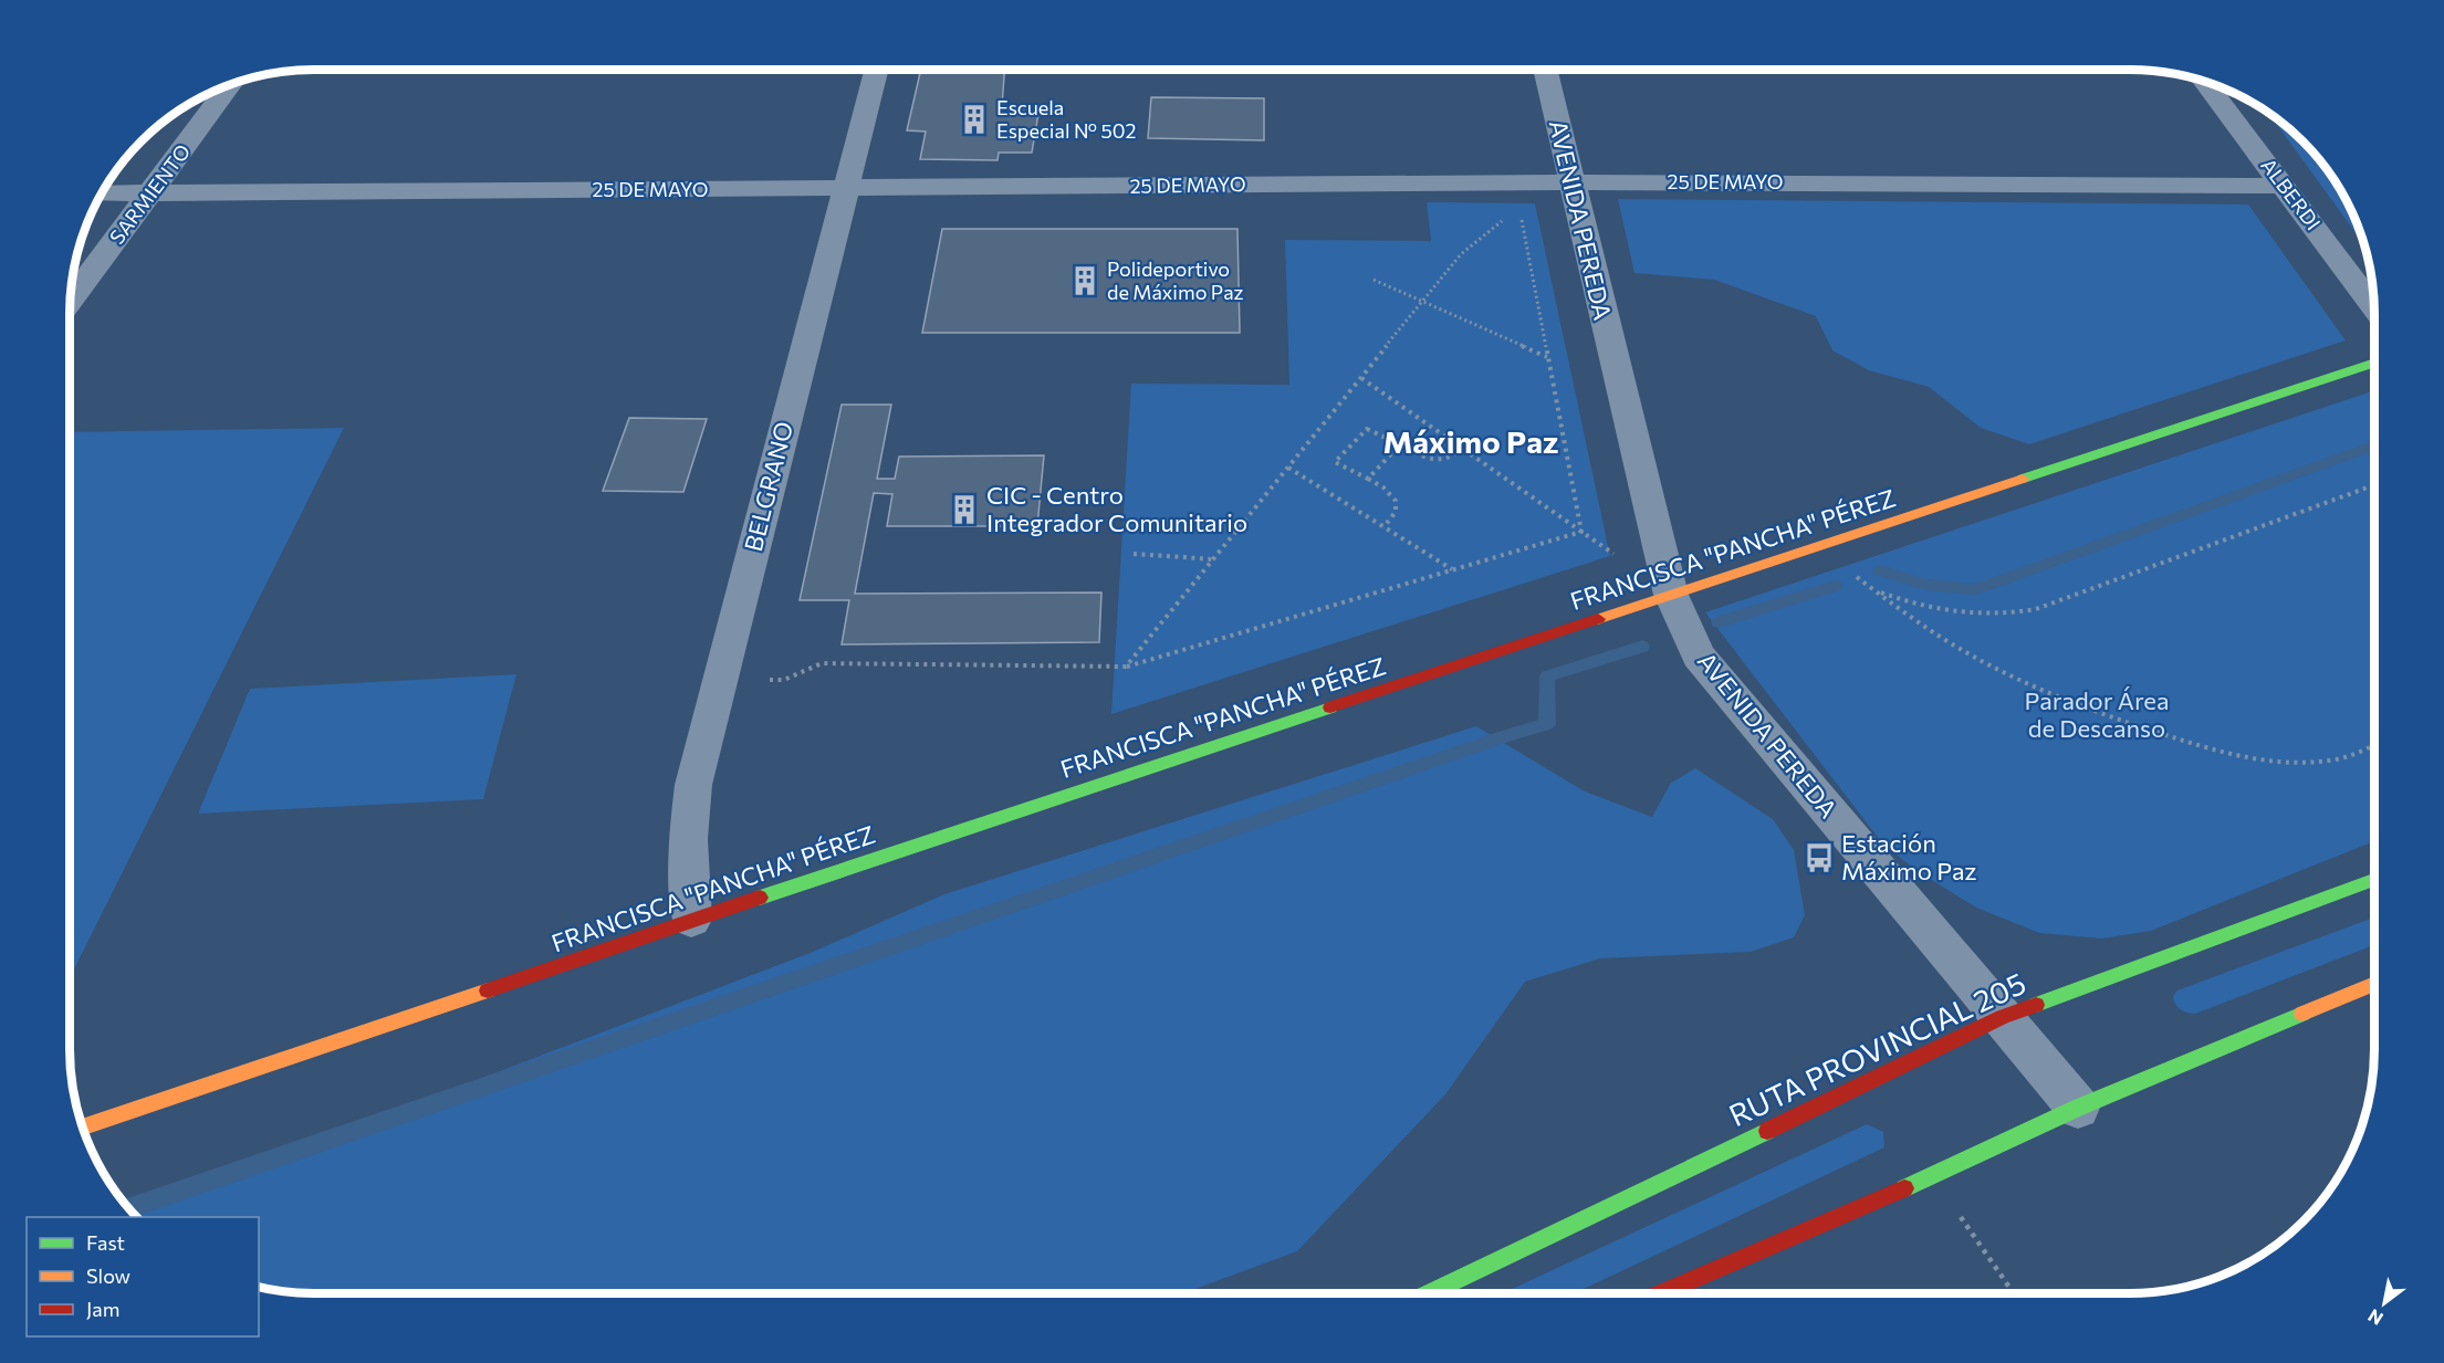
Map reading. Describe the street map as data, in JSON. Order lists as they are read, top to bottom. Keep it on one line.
{"streets":{"street":["25 DE MAYO","SARMIENTO","ALBERDI","AVENIDA PEREDA","BELGRANO","FRANCISCA \"PANCHA\" PÉREZ","RUTA PROVINCIAL 205"]},"crossings":[["25 DE MAYO","SARMIENTO"],["25 DE MAYO","ALBERDI"],["25 DE MAYO","AVENIDA PEREDA"],["25 DE MAYO","BELGRANO"],["AVENIDA PEREDA","FRANCISCA \"PANCHA\" PÉREZ"],["AVENIDA PEREDA","RUTA PROVINCIAL 205"],["BELGRANO","FRANCISCA \"PANCHA\" PÉREZ"]],"districts":["Máximo Paz"],"parks":["Parador Área de Descanso"],"places":{"building":["Escuela Especial Nº 502","Polideportivo de Máximo Paz","CIC - Centro Integrador Comunitario"],"bus stop":["Estación Máximo Paz"]},"legend":["Fast","Slow","Jam"],"north":"bottom left"}
